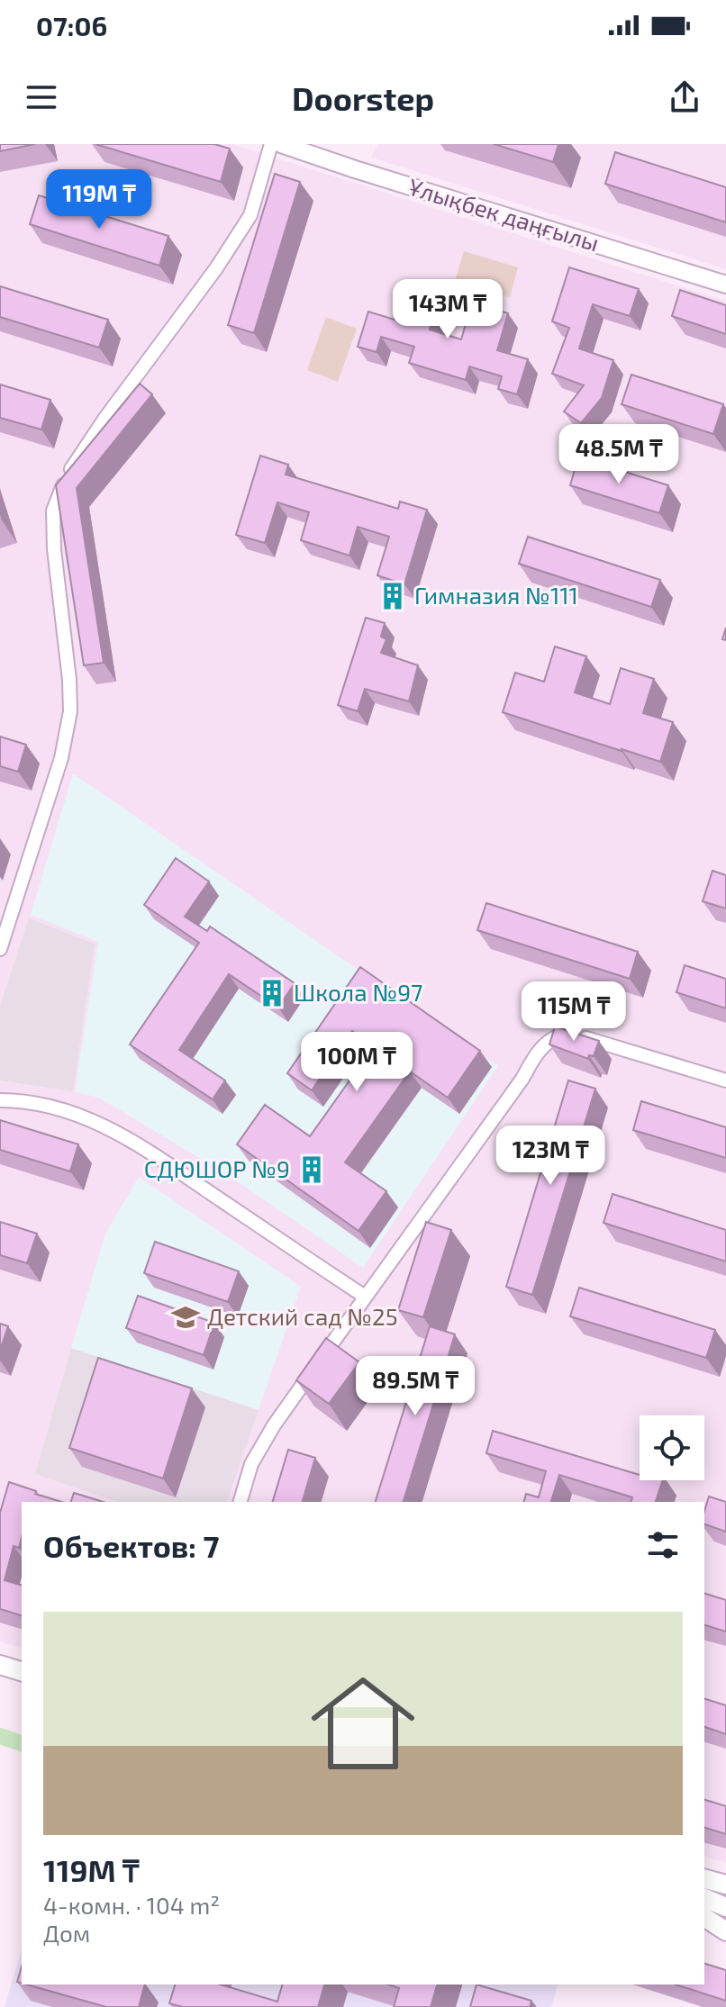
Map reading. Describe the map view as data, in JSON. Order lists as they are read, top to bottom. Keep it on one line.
{"streets":{"street":["Ұлықбек даңғылы"]},"places":{"building":["Гимназия №111","Школа №97","СДЮШОР №9"],"school or university":["Детский сад №25"]},"page":{"status":"07:06","header":"Doorstep","price":["119M ₸","143M ₸","48.5M ₸","115M ₸","100M ₸","123M ₸","89.5M ₸"],"heading":"Объектов: 7","list":[{"name":"119M ₸","note":"4-комн. · 104 m² · Дом"}]}}
